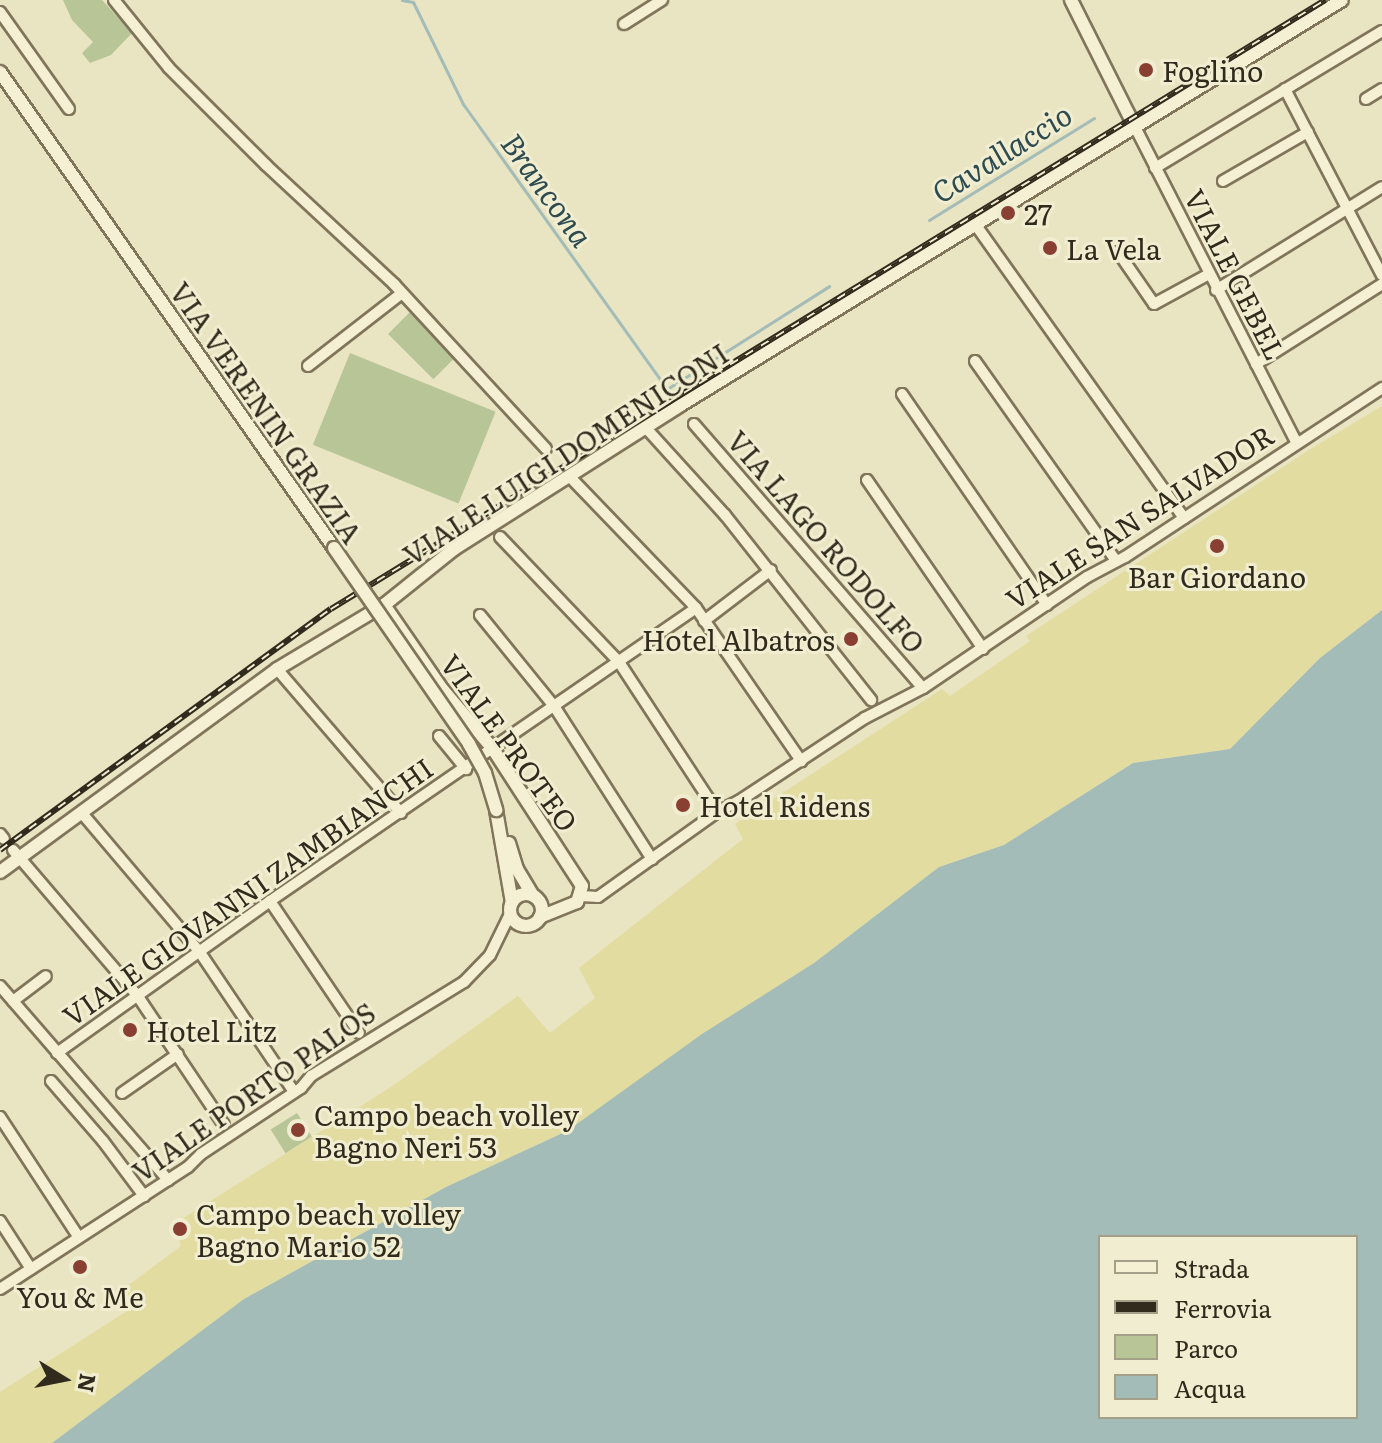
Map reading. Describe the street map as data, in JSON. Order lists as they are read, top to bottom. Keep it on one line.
{"streets":{"street":["VIALE GEBEL","VIA VERENIN GRAZIA","VIALE LUIGI DOMENICONI","VIALE SAN SALVADOR","VIA LAGO RODOLFO","VIALE PROTEO","VIALE GIOVANNI ZAMBIANCHI","VIALE PORTO PALOS"]},"crossings":[["VIALE GEBEL","VIALE LUIGI DOMENICONI"],["VIALE GEBEL","VIALE SAN SALVADOR"],["VIA VERENIN GRAZIA","VIALE PORTO PALOS"],["VIALE LUIGI DOMENICONI","VIALE PROTEO"],["VIALE SAN SALVADOR","VIA LAGO RODOLFO"],["VIALE PROTEO","VIALE GIOVANNI ZAMBIANCHI"]],"water":["Cavallaccio","Brancona"],"places":["Foglino","27","La Vela","Bar Giordano","Hotel Albatros","Hotel Ridens","Hotel Litz","Campo beach volley Bagno Neri 53","Campo beach volley Bagno Mario 52","You & Me"],"legend":["Strada","Ferrovia","Parco","Acqua"],"north":"right"}
